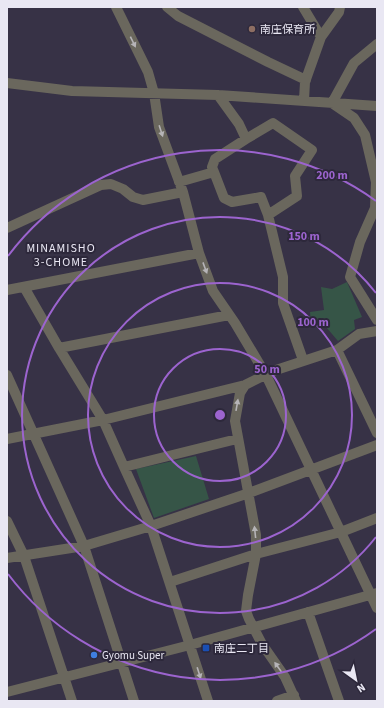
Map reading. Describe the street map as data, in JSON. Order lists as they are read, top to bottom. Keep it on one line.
{"districts":["MINAMISHO 3-CHOME"],"places":{"other":["南庄保育所","Gyomu Super"],"transit":["南庄二丁目"]},"north":"bottom right","rings":["200 m","150 m","100 m","50 m"]}
